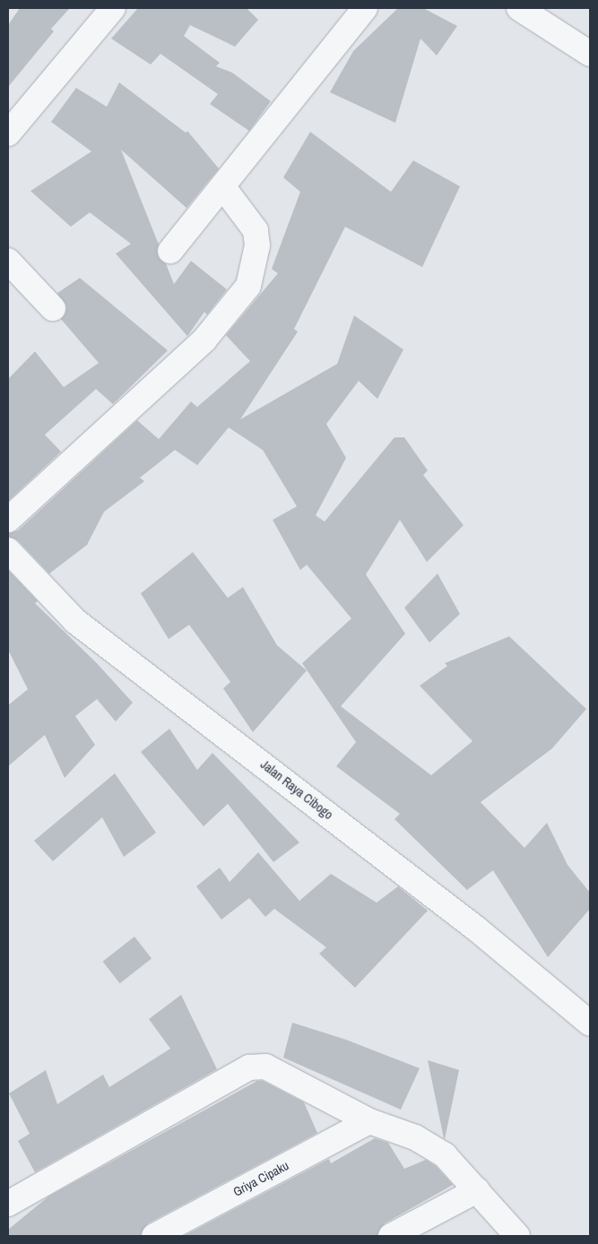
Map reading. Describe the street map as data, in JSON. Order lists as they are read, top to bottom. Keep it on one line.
{"streets":{"street":["Jalan Raya Cibogo","Griya Cipaku"]}}
